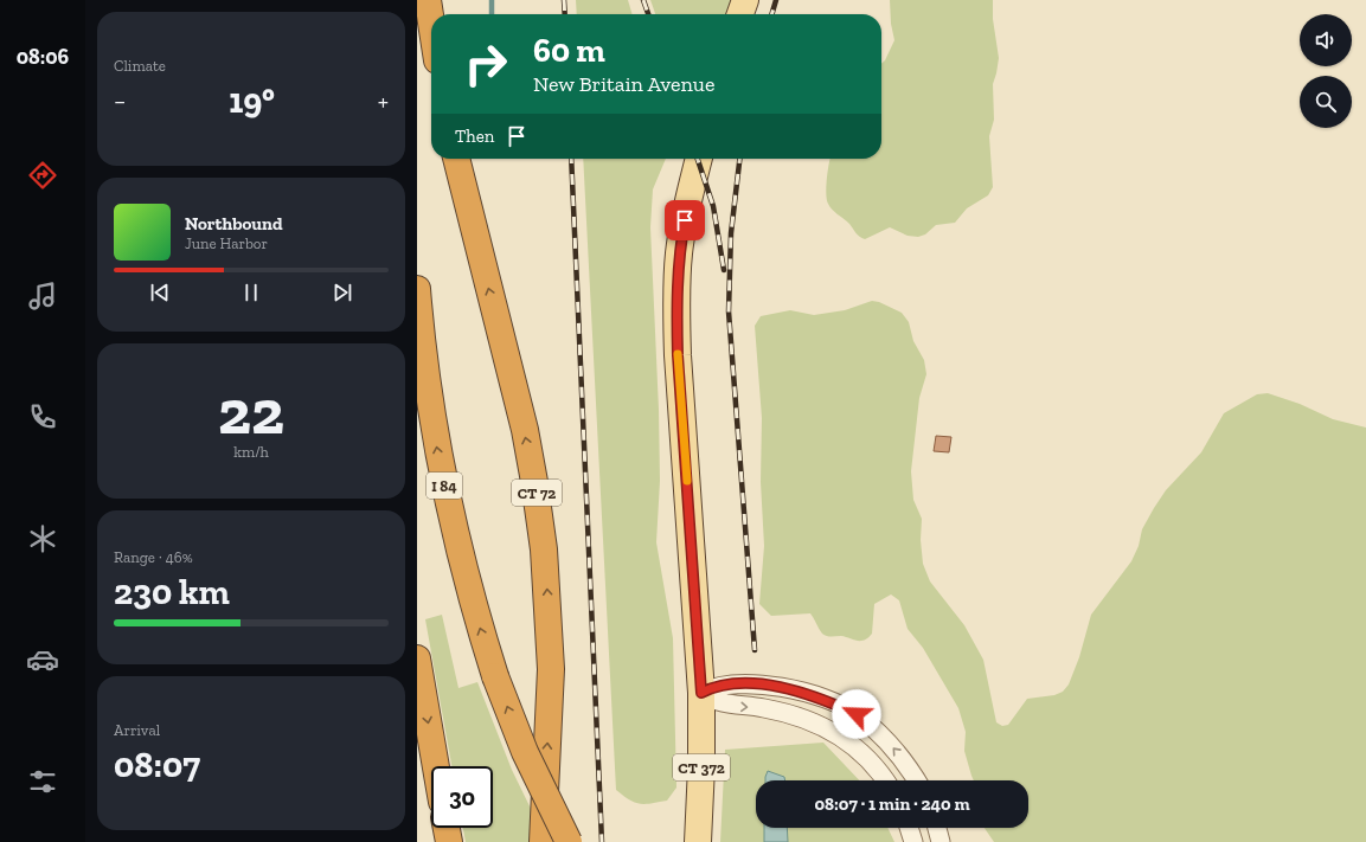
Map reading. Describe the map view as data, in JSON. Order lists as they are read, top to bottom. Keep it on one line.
{"streets":{"highway":["I 84","CT 72"],"main road":["CT 372"]},"page":{"tabs":"08:06","tile":["Climate",["22","km/h"],["Range · 46%","230 km"],["Arrival","08:07"]],"turn":["60 m","New Britain Avenue"],"heat":["−","19°","+"],"then":"Then","song":["Northbound","June Harbor"],"limit":"30","trip":"08:07 · 1 min · 240 m"}}
